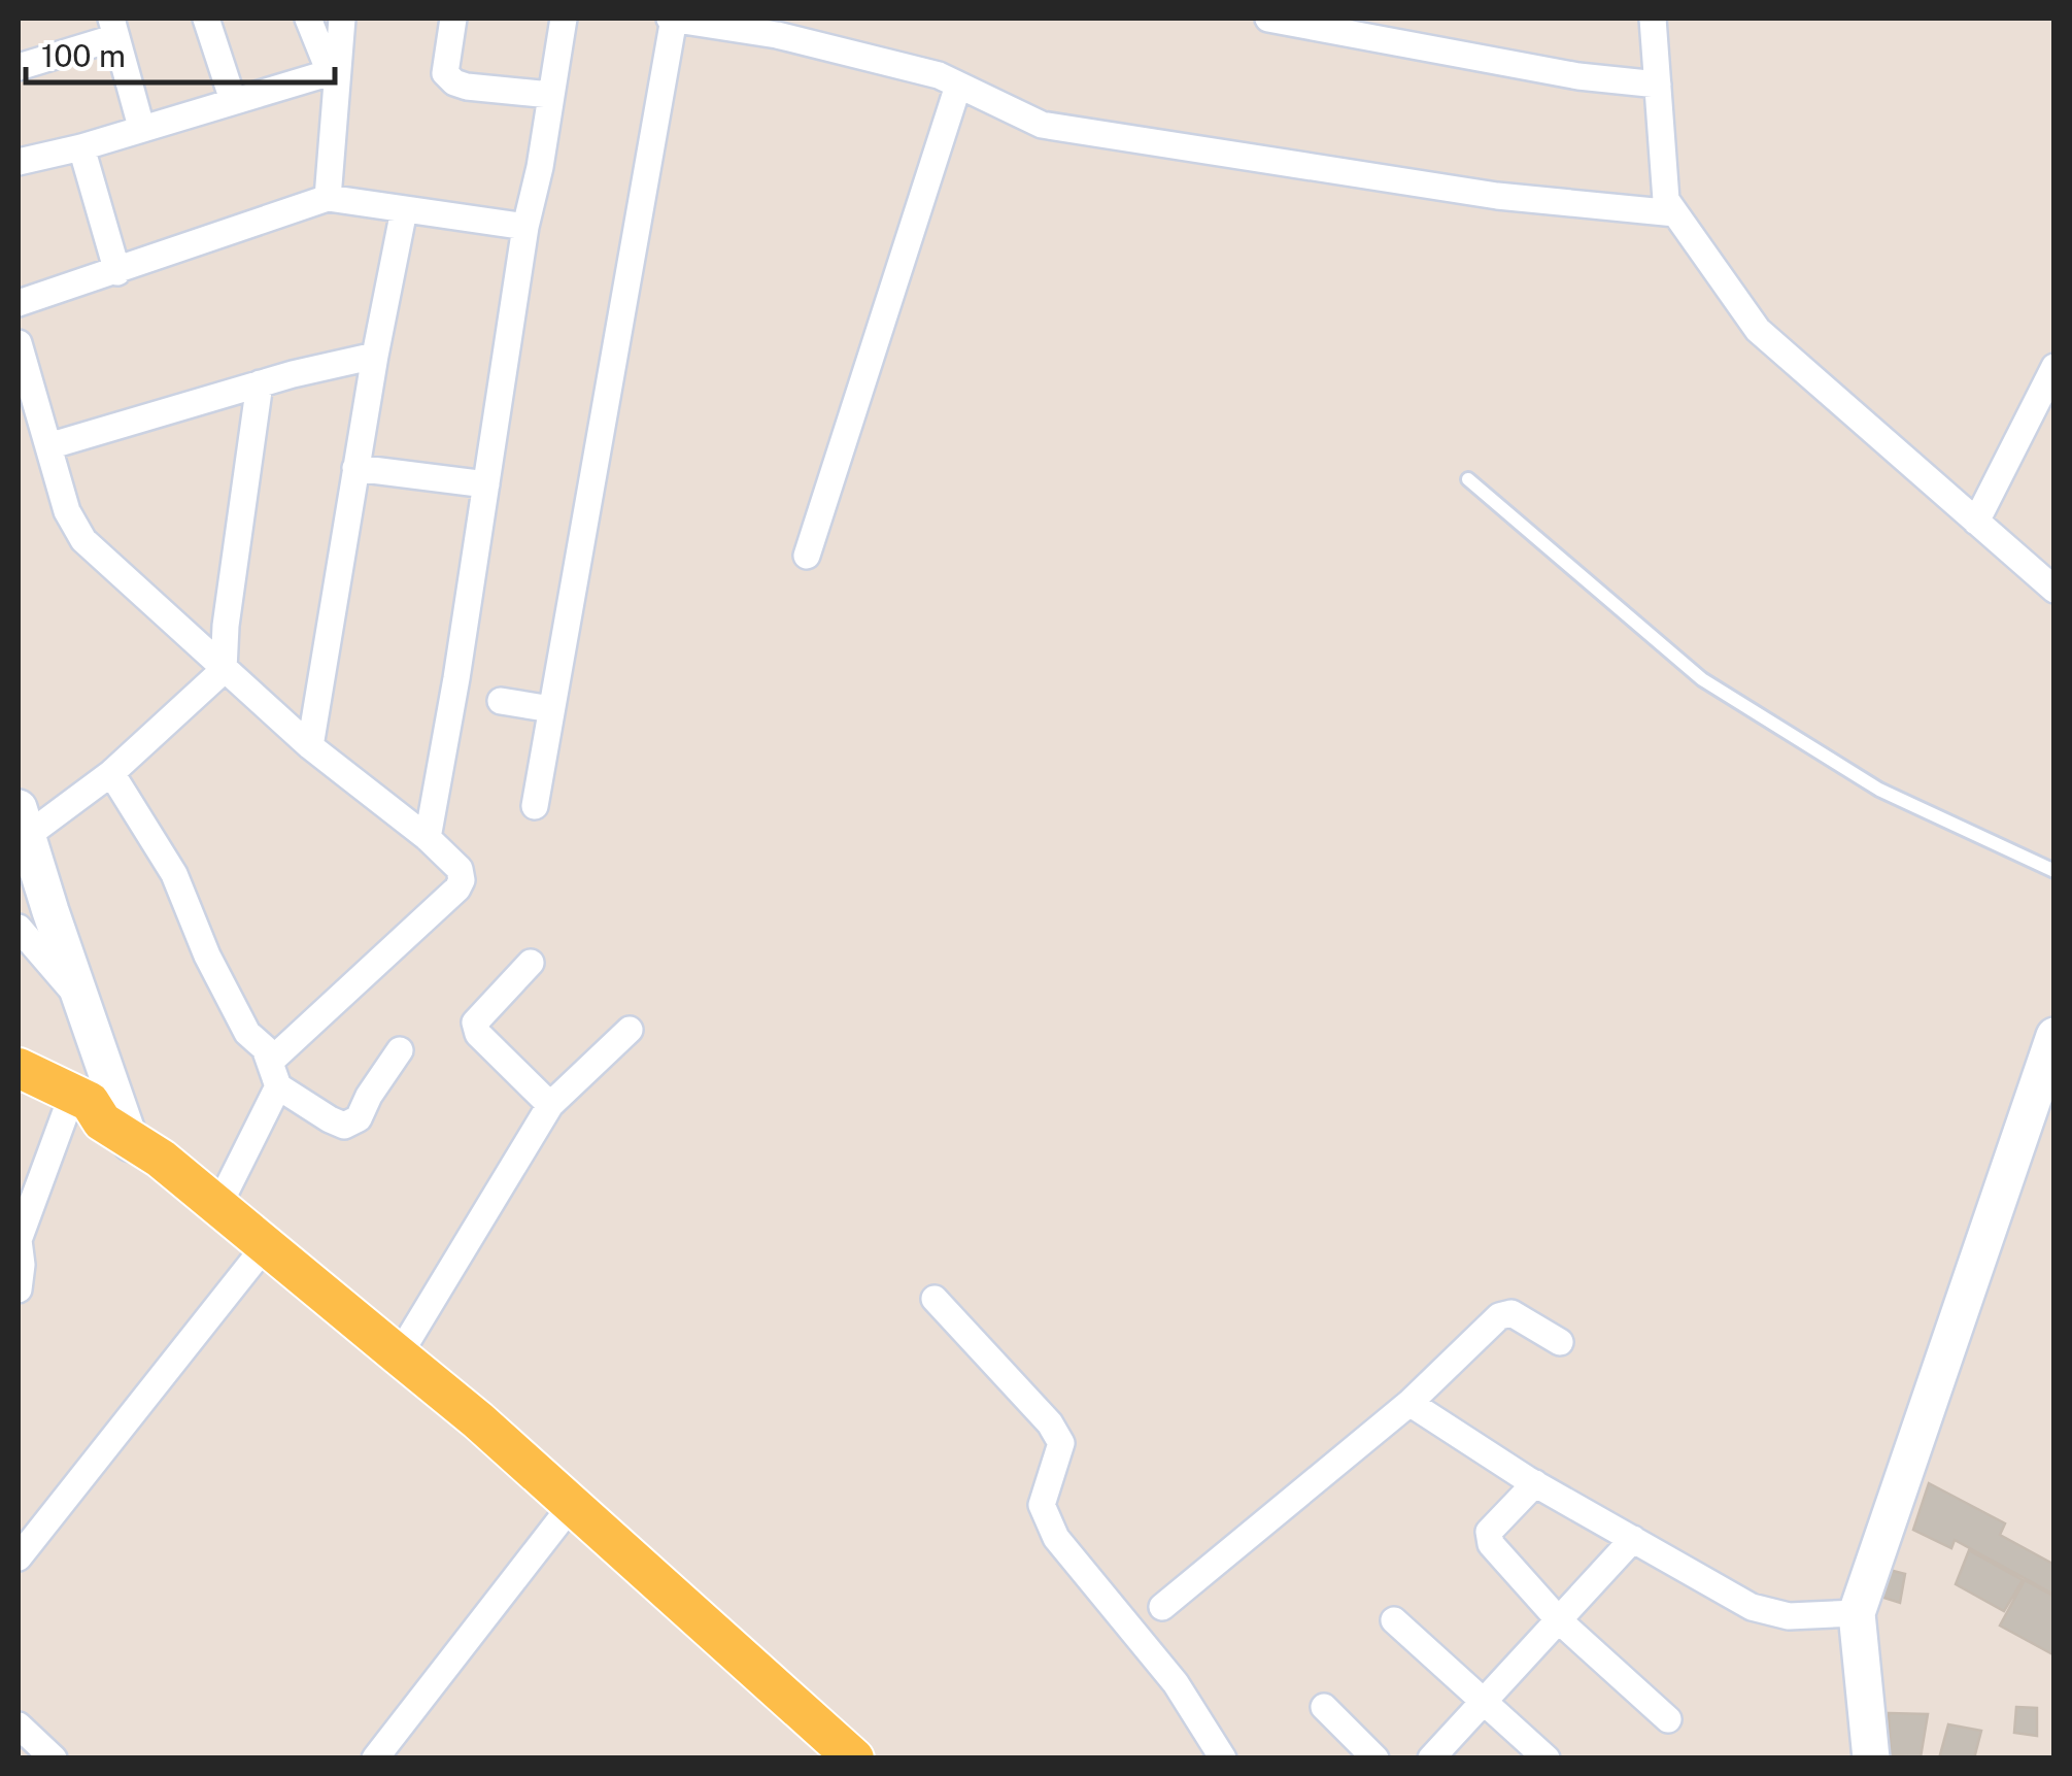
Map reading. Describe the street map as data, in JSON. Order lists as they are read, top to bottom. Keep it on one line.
{"scale_bar":"100 m"}
